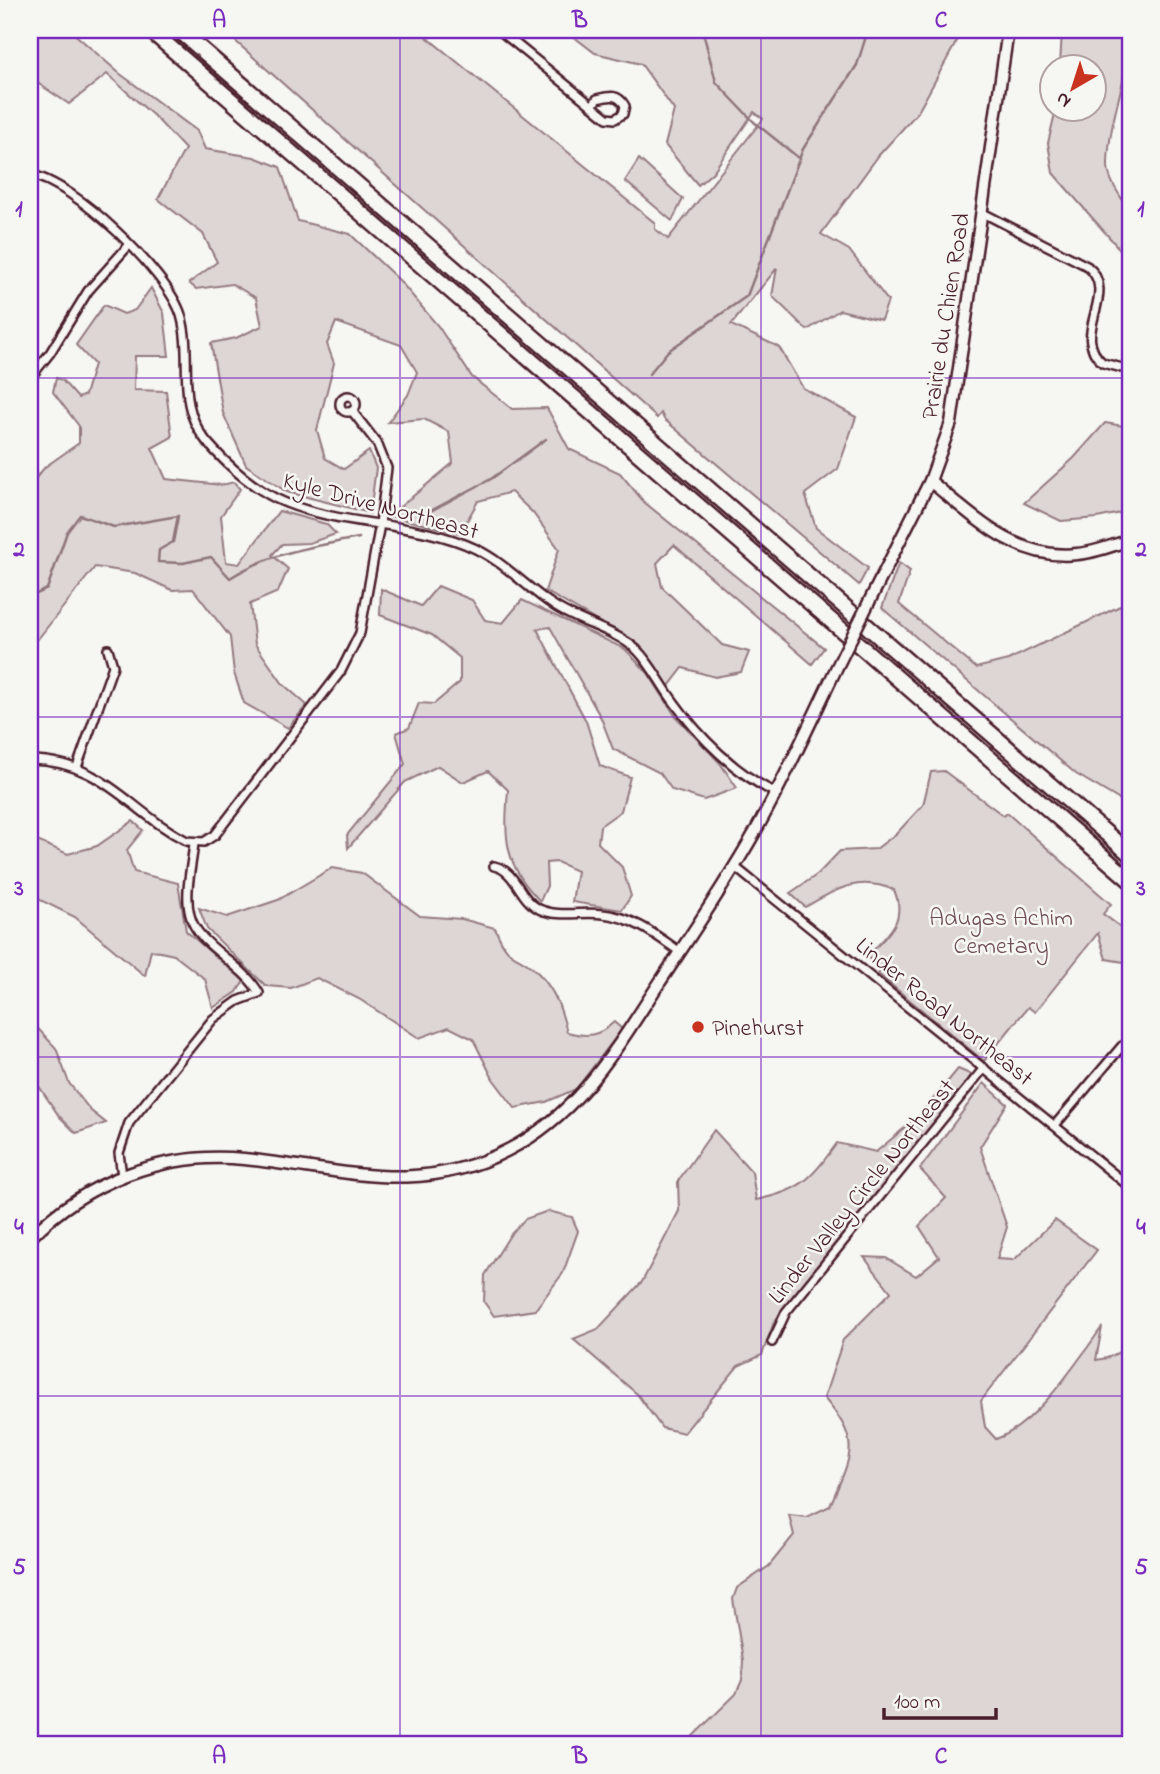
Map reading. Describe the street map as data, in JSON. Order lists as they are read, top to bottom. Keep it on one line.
{"streets":{"street":["Prairie du Chien Road","Kyle Drive Northeast","Linder Road Northeast","Linder Valley Circle Northeast"]},"crossings":[["Prairie du Chien Road","Kyle Drive Northeast"],["Prairie du Chien Road","Linder Road Northeast"],["Linder Road Northeast","Linder Valley Circle Northeast"]],"parks":["Adugas Achim Cemetary"],"places":["Pinehurst"],"scale_bar":"100 m","north":"bottom left","grid":{"columns":["A","B","C"],"rows":["1","2","3","4","5"]}}
